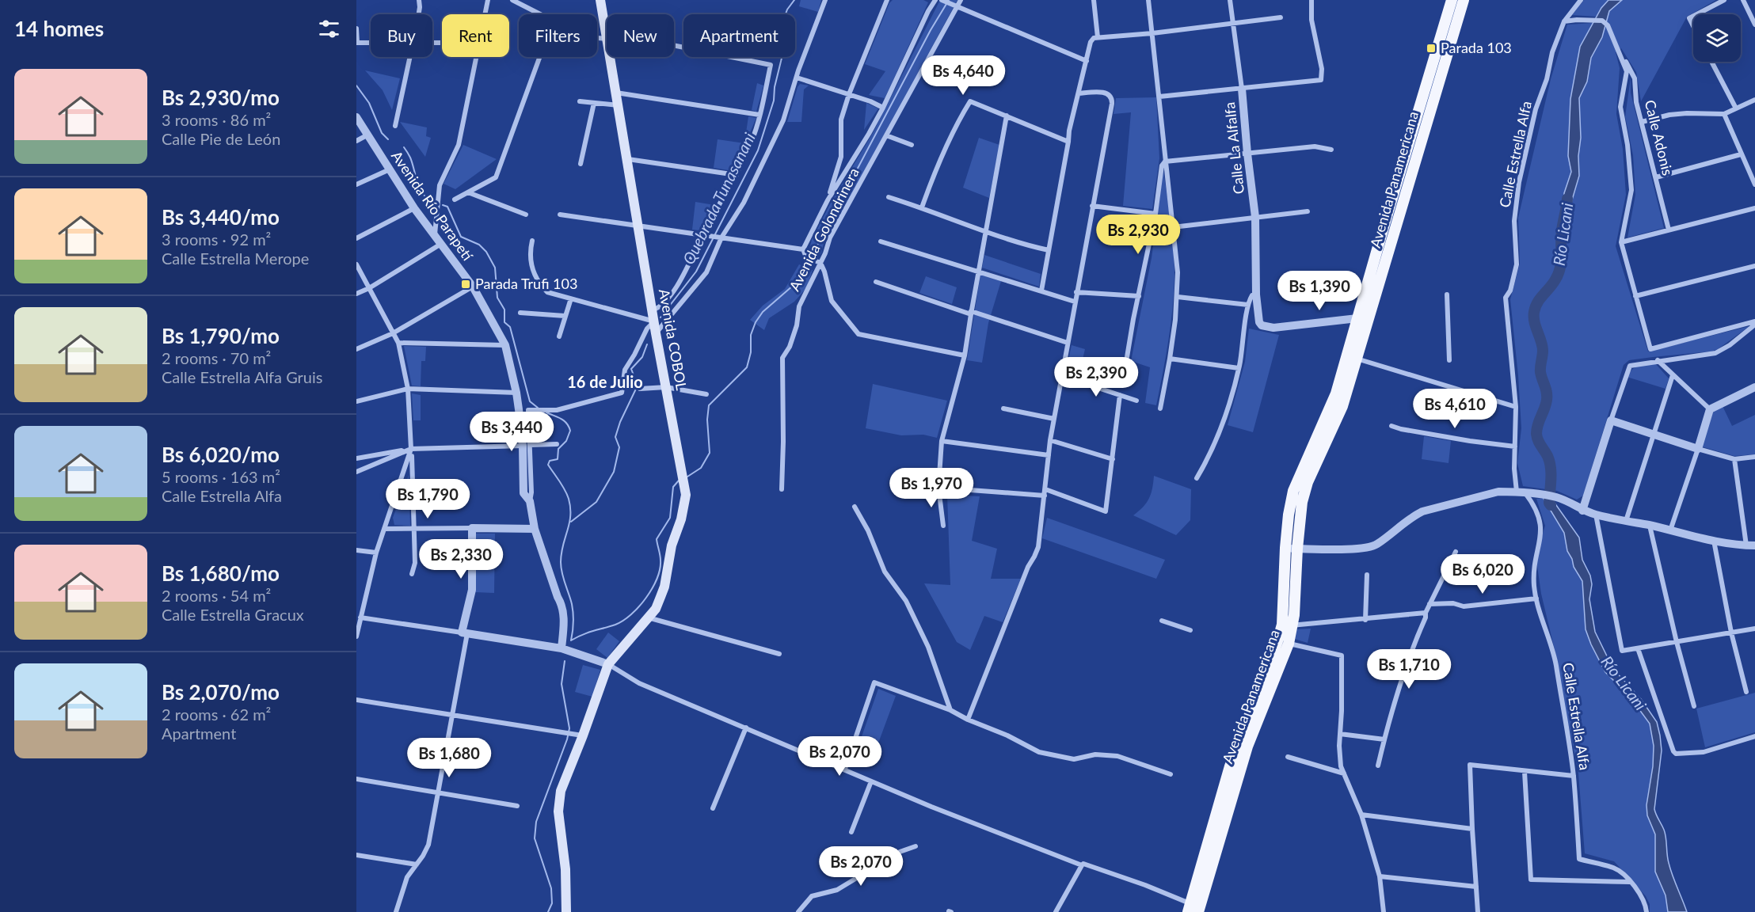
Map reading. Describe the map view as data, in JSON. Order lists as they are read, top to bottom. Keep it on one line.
{"streets":{"main road":["Avenida Panamericana","Avenida COBOL"],"street":["Calle Adonis","Calle La Alfalfa","Calle Estrella Alfa","Avenida Río Parapetí","Avenida Golondrinera"]},"crossings":[["Calle La Alfalfa","Avenida Panamericana"],["Avenida Río Parapetí","Avenida COBOL"]],"districts":["16 de Julio"],"water":["Quebrada Tunasanani","Río Licani"],"places":{"transit":["Parada 103","Parada Trufi 103"]},"page":{"heading":"14 homes","chip":["Buy","Rent","Filters","New","Apartment"],"price":["Bs 4,640","Bs 2,930","Bs 1,390","Bs 2,390","Bs 4,610","Bs 3,440","Bs 1,970","Bs 1,790","Bs 2,330","Bs 6,020","Bs 1,710","Bs 2,070","Bs 1,680","Bs 2,070"],"list":[{"name":"Bs 2,930/mo","note":"3 rooms · 86 m² · Calle Pie de León"},{"name":"Bs 3,440/mo","note":"3 rooms · 92 m² · Calle Estrella Merope"},{"name":"Bs 1,790/mo","note":"2 rooms · 70 m² · Calle Estrella Alfa Gruis"},{"name":"Bs 6,020/mo","note":"5 rooms · 163 m² · Calle Estrella Alfa"},{"name":"Bs 1,680/mo","note":"2 rooms · 54 m² · Calle Estrella Gracux"},{"name":"Bs 2,070/mo","note":"2 rooms · 62 m² · Apartment"}]}}
